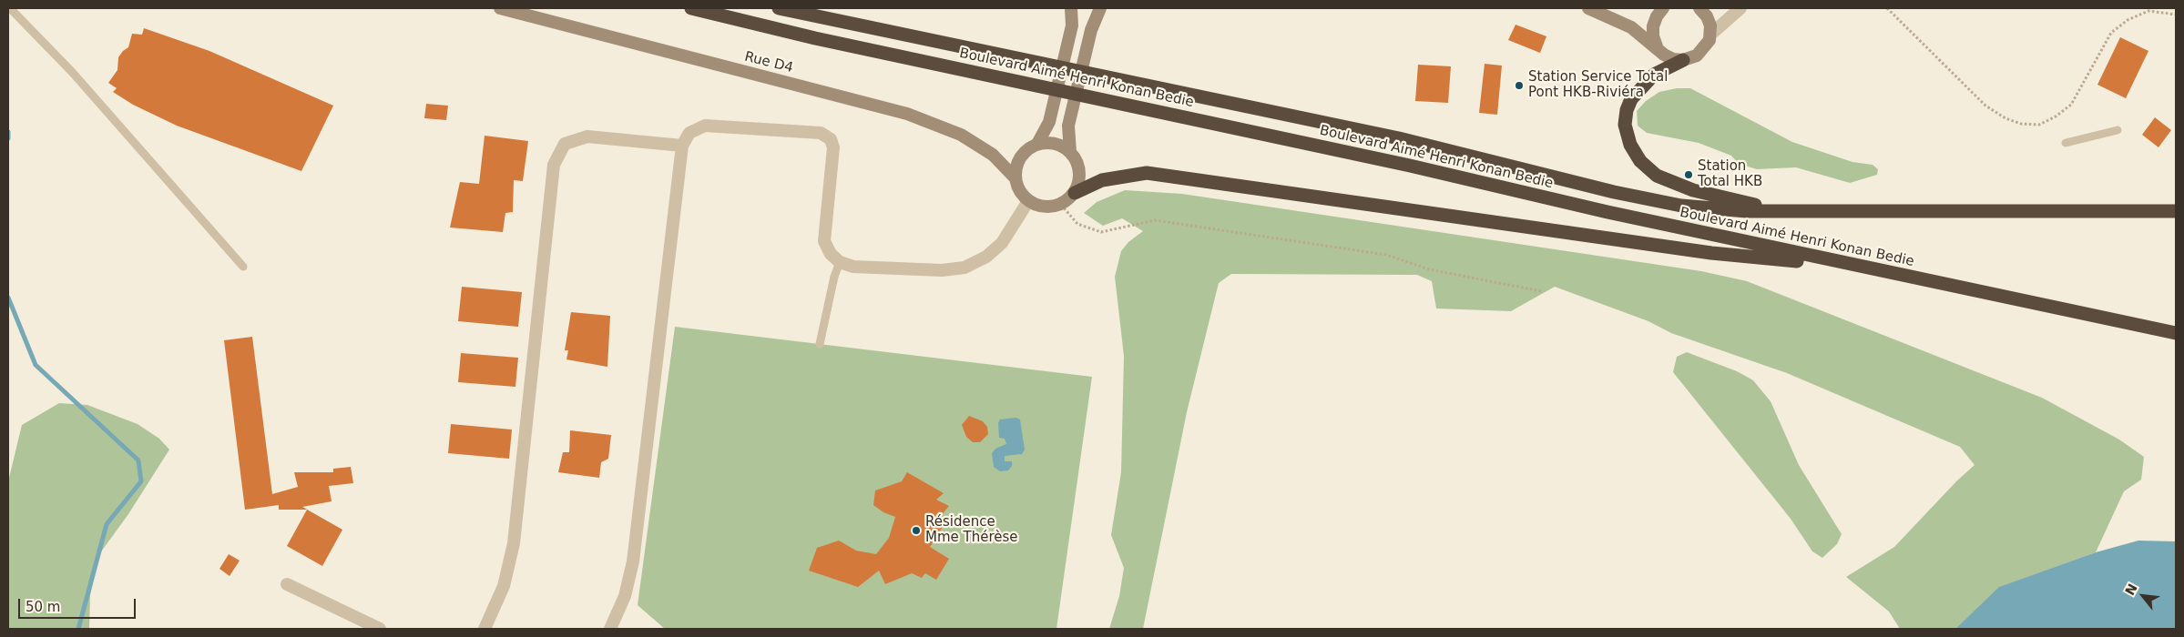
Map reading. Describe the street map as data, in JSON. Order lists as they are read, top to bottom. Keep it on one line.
{"streets":{"highway":["Boulevard Aimé Henri Konan Bedie"],"main road":["Rue D4"]},"places":["Station Service Total Pont HKB-Riviéra","Station Total HKB","Résidence Mme Thérèse"],"scale_bar":"50 m","north":"top left"}
